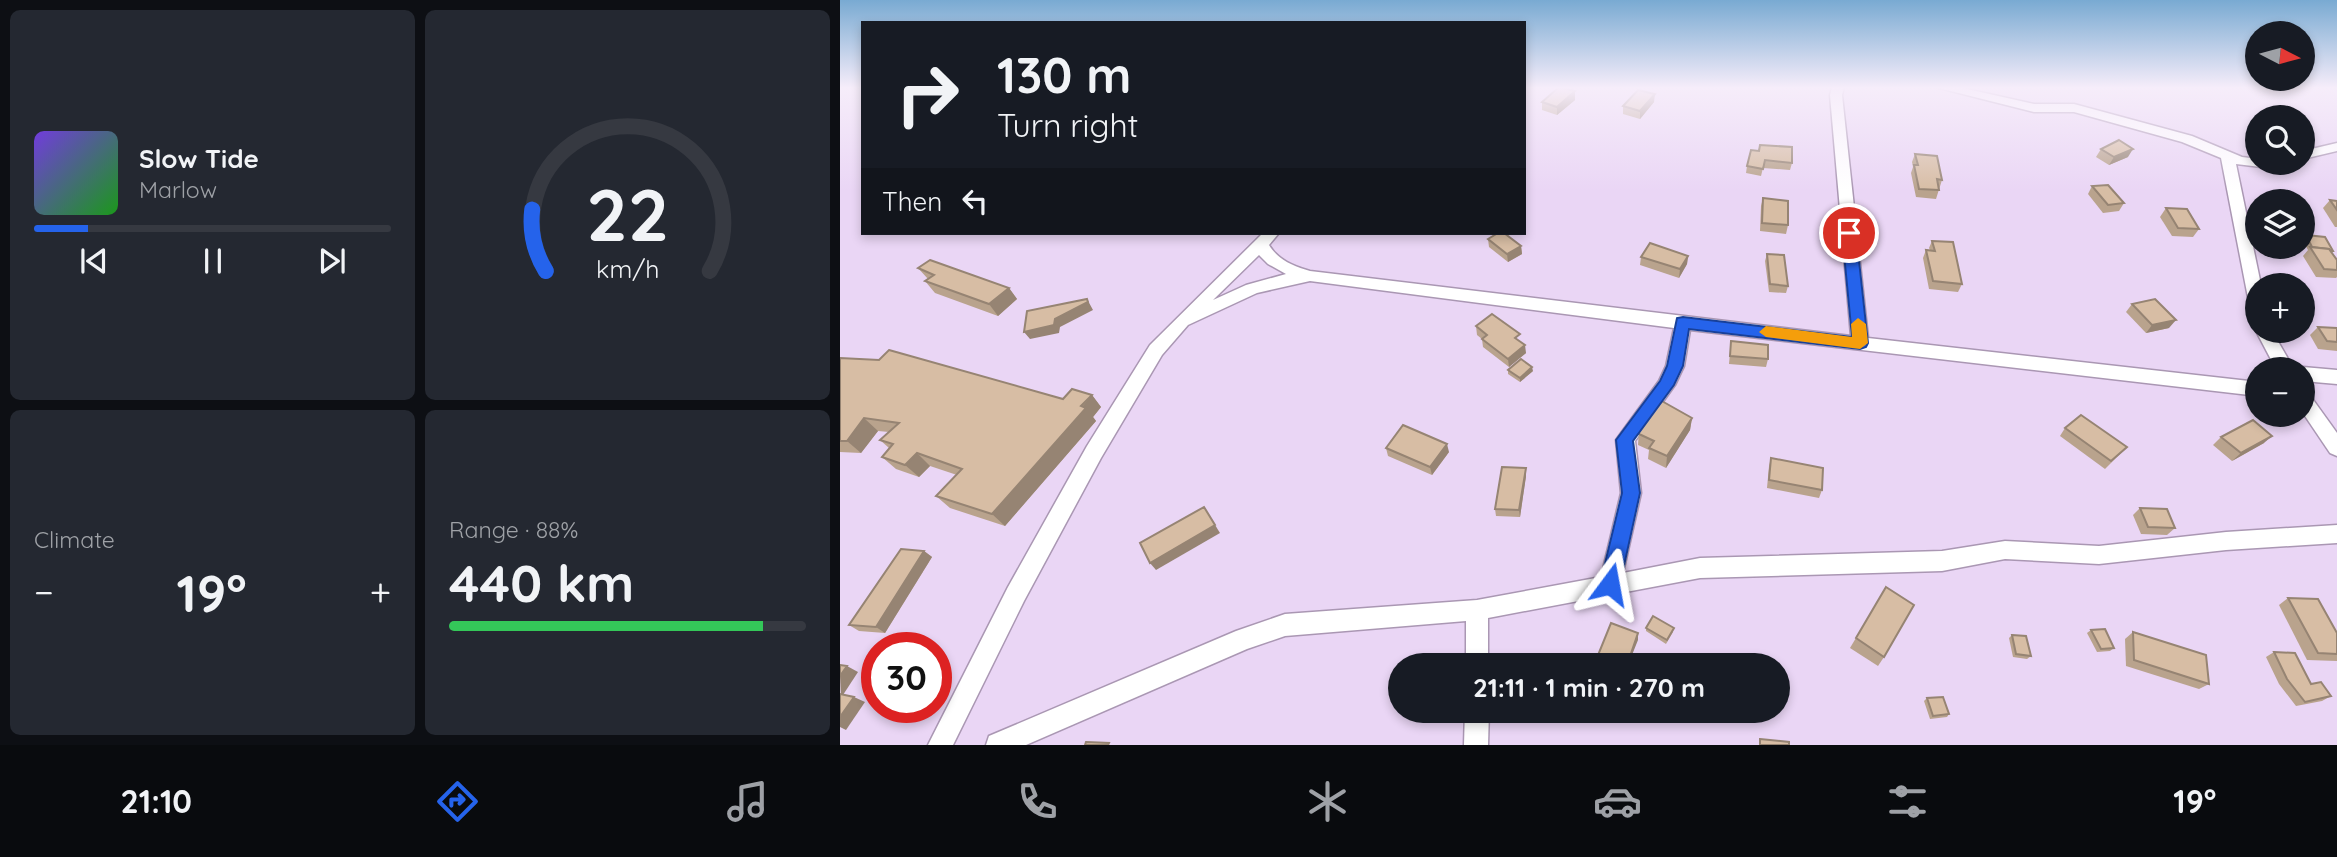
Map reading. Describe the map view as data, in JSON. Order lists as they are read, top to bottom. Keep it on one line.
{"north":"right","page":{"map_buttons":["+","−"],"turn":["130 m","Turn right"],"song":["Slow Tide","Marlow"],"then":"Then","tile":["Climate",["Range · 88%","440 km"]],"heat":["−","19°","+"],"limit":"30","trip":"21:11 · 1 min · 270 m","tabs":["21:10","19°"],"gauge":["22","km/h"]}}
